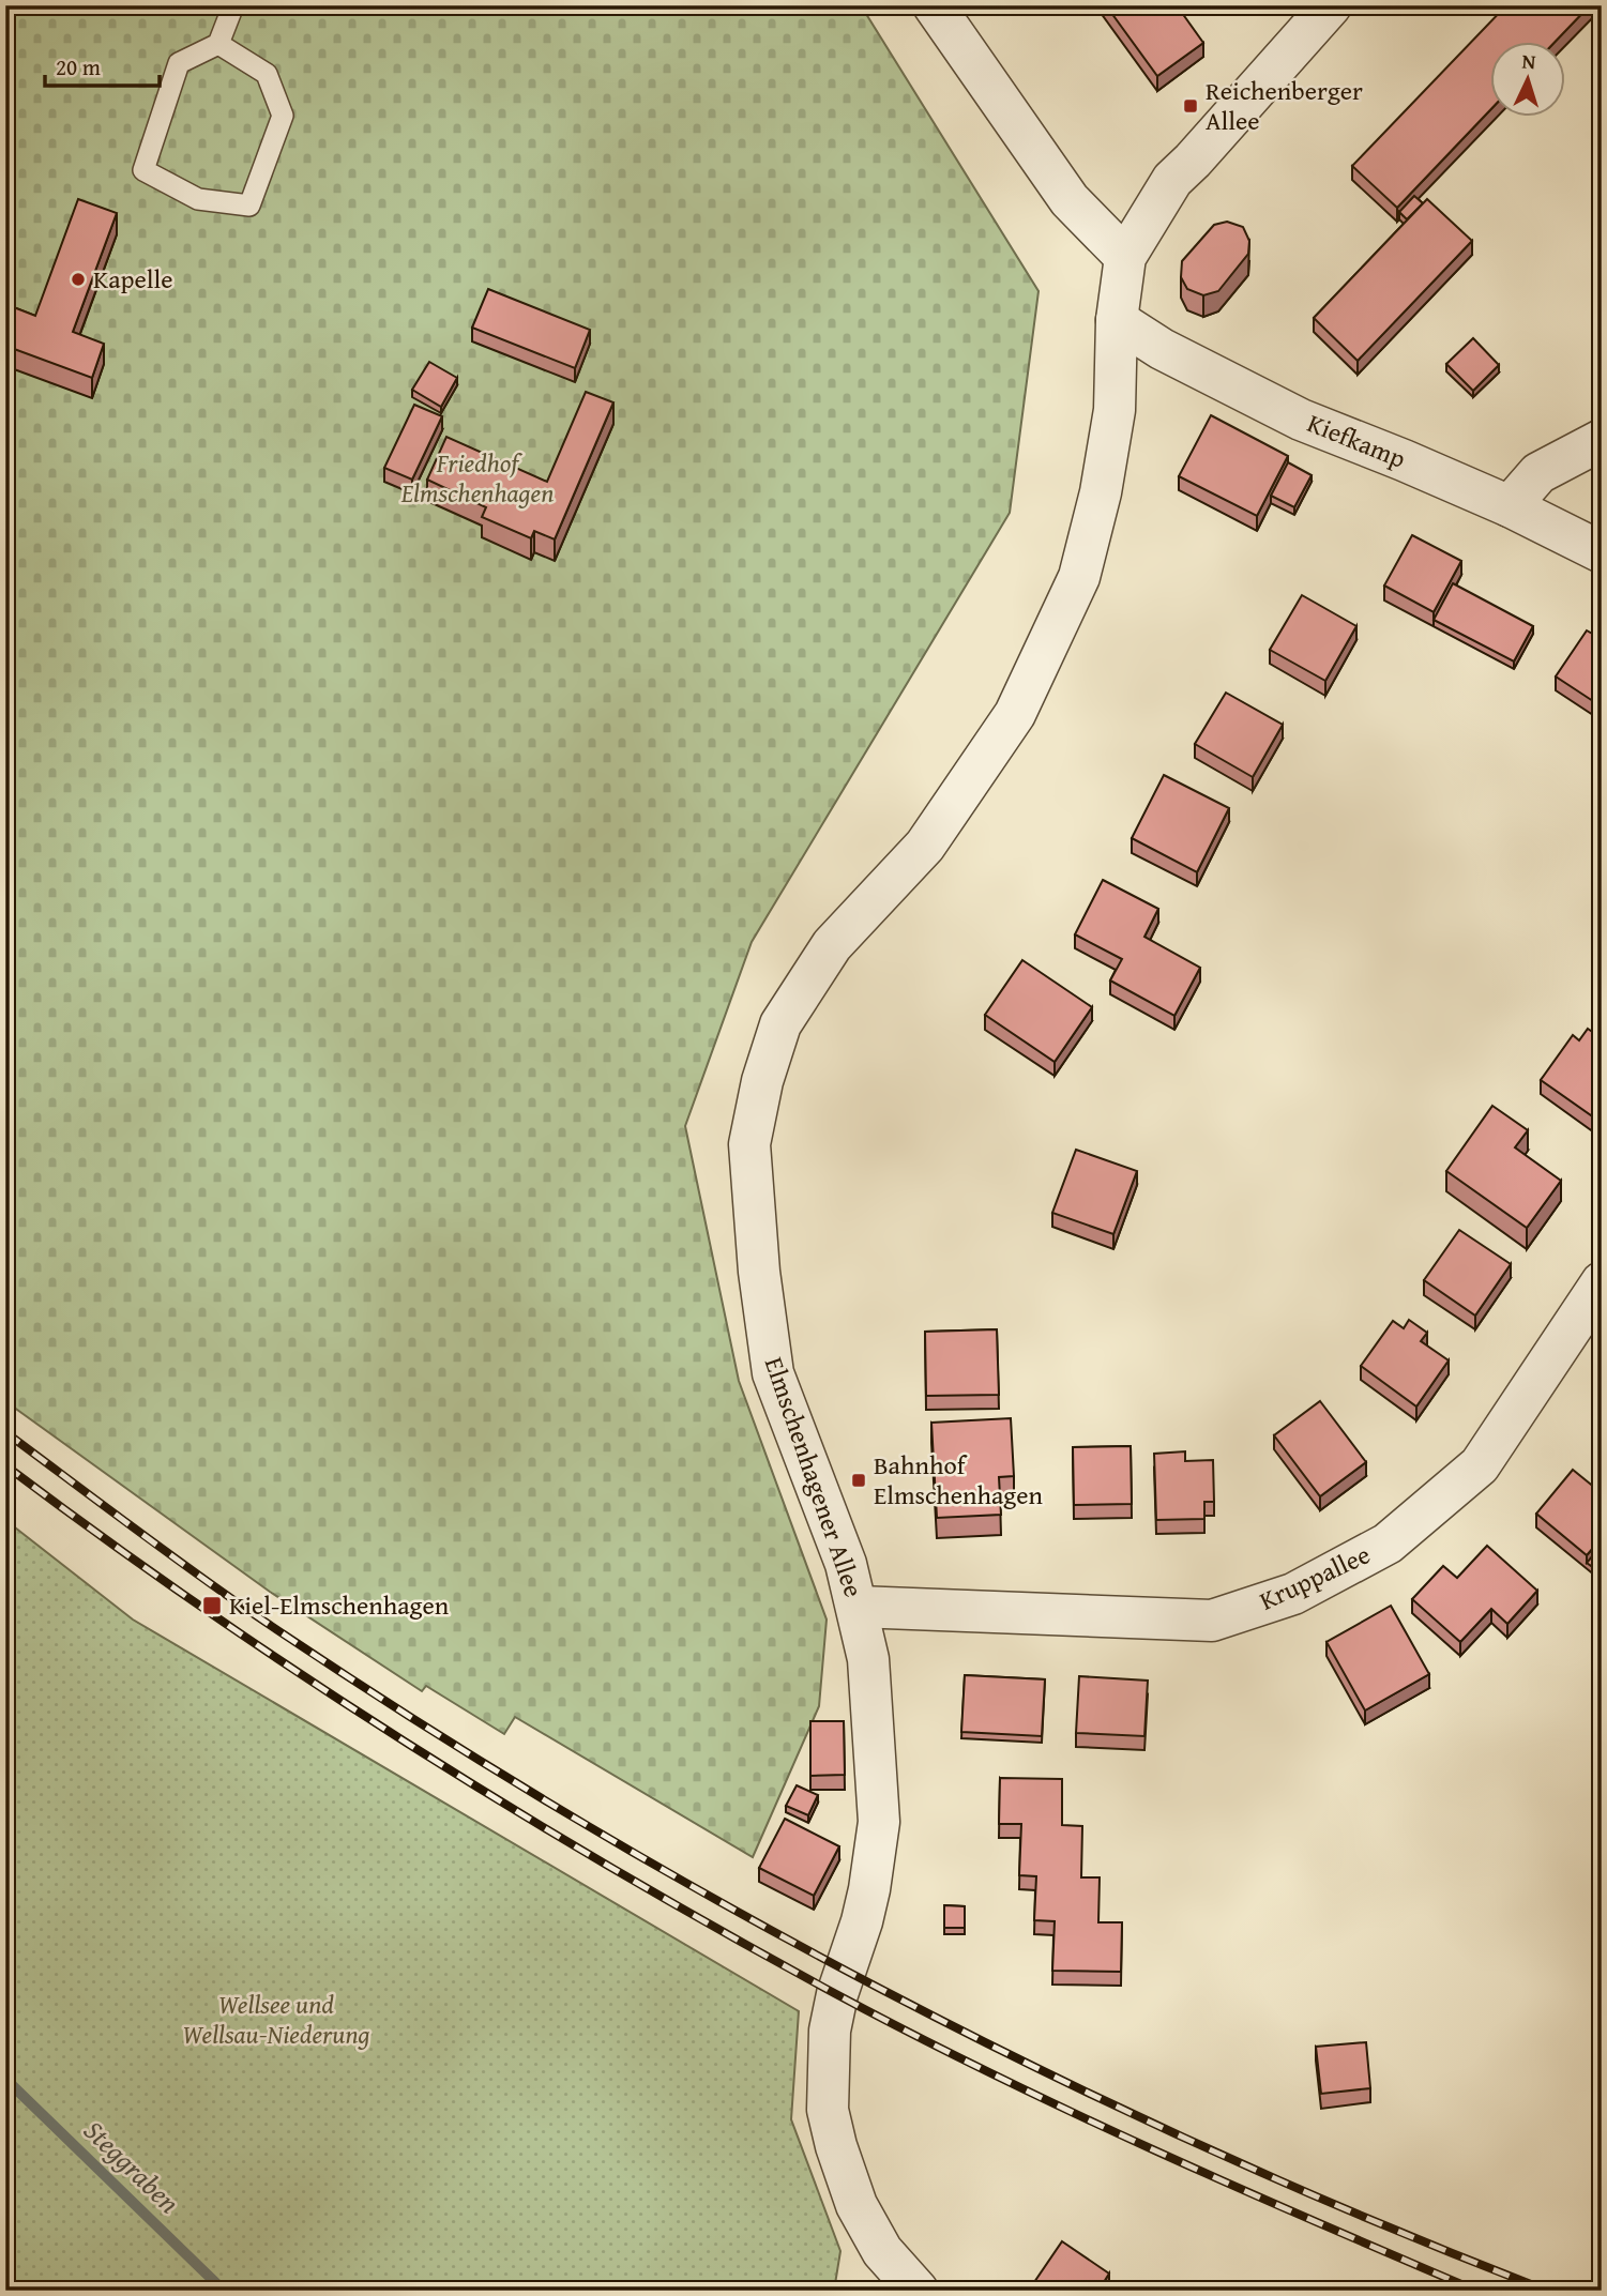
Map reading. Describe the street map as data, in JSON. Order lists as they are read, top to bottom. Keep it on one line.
{"streets":{"street":["Kiefkamp","Elmschenhagener Allee","Kruppallee"]},"crossings":[["Kiefkamp","Elmschenhagener Allee"],["Elmschenhagener Allee","Kruppallee"]],"water":["Steggraben"],"parks":["Friedhof Elmschenhagen","Wellsee und Wellsau-Niederung"],"places":{"transit":["Reichenberger Allee","Bahnhof Elmschenhagen","Kiel-Elmschenhagen"],"other":["Kapelle"]},"scale_bar":"20 m","north":"top"}
